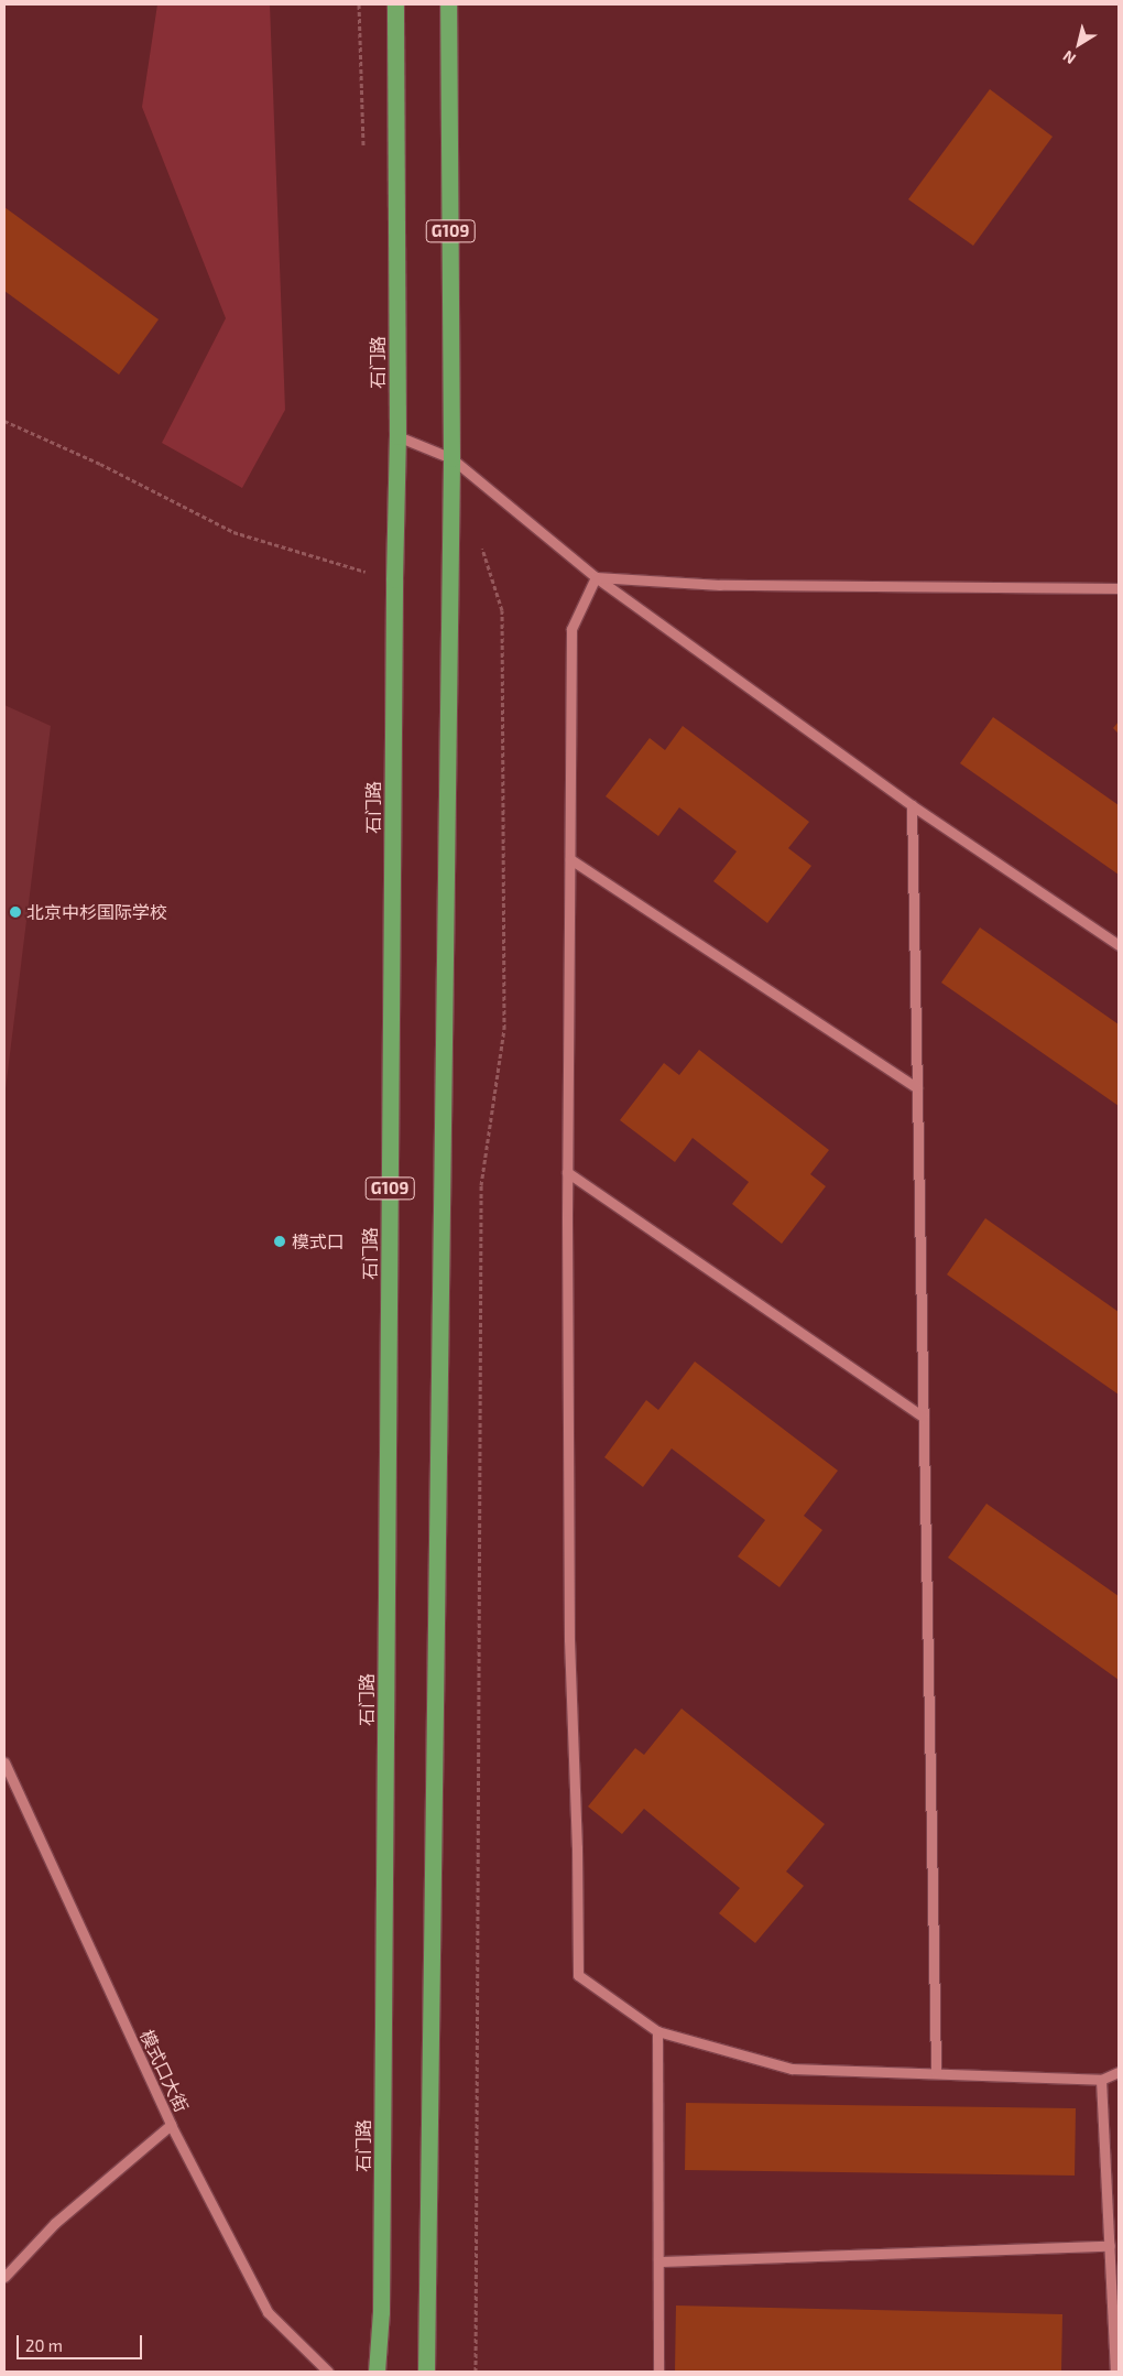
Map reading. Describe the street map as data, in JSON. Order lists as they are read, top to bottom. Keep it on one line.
{"streets":{"highway":["G109","石门路"],"street":["模式口大街"]},"places":["北京中杉国际学校","模式口"],"scale_bar":"20 m","north":"bottom left"}
